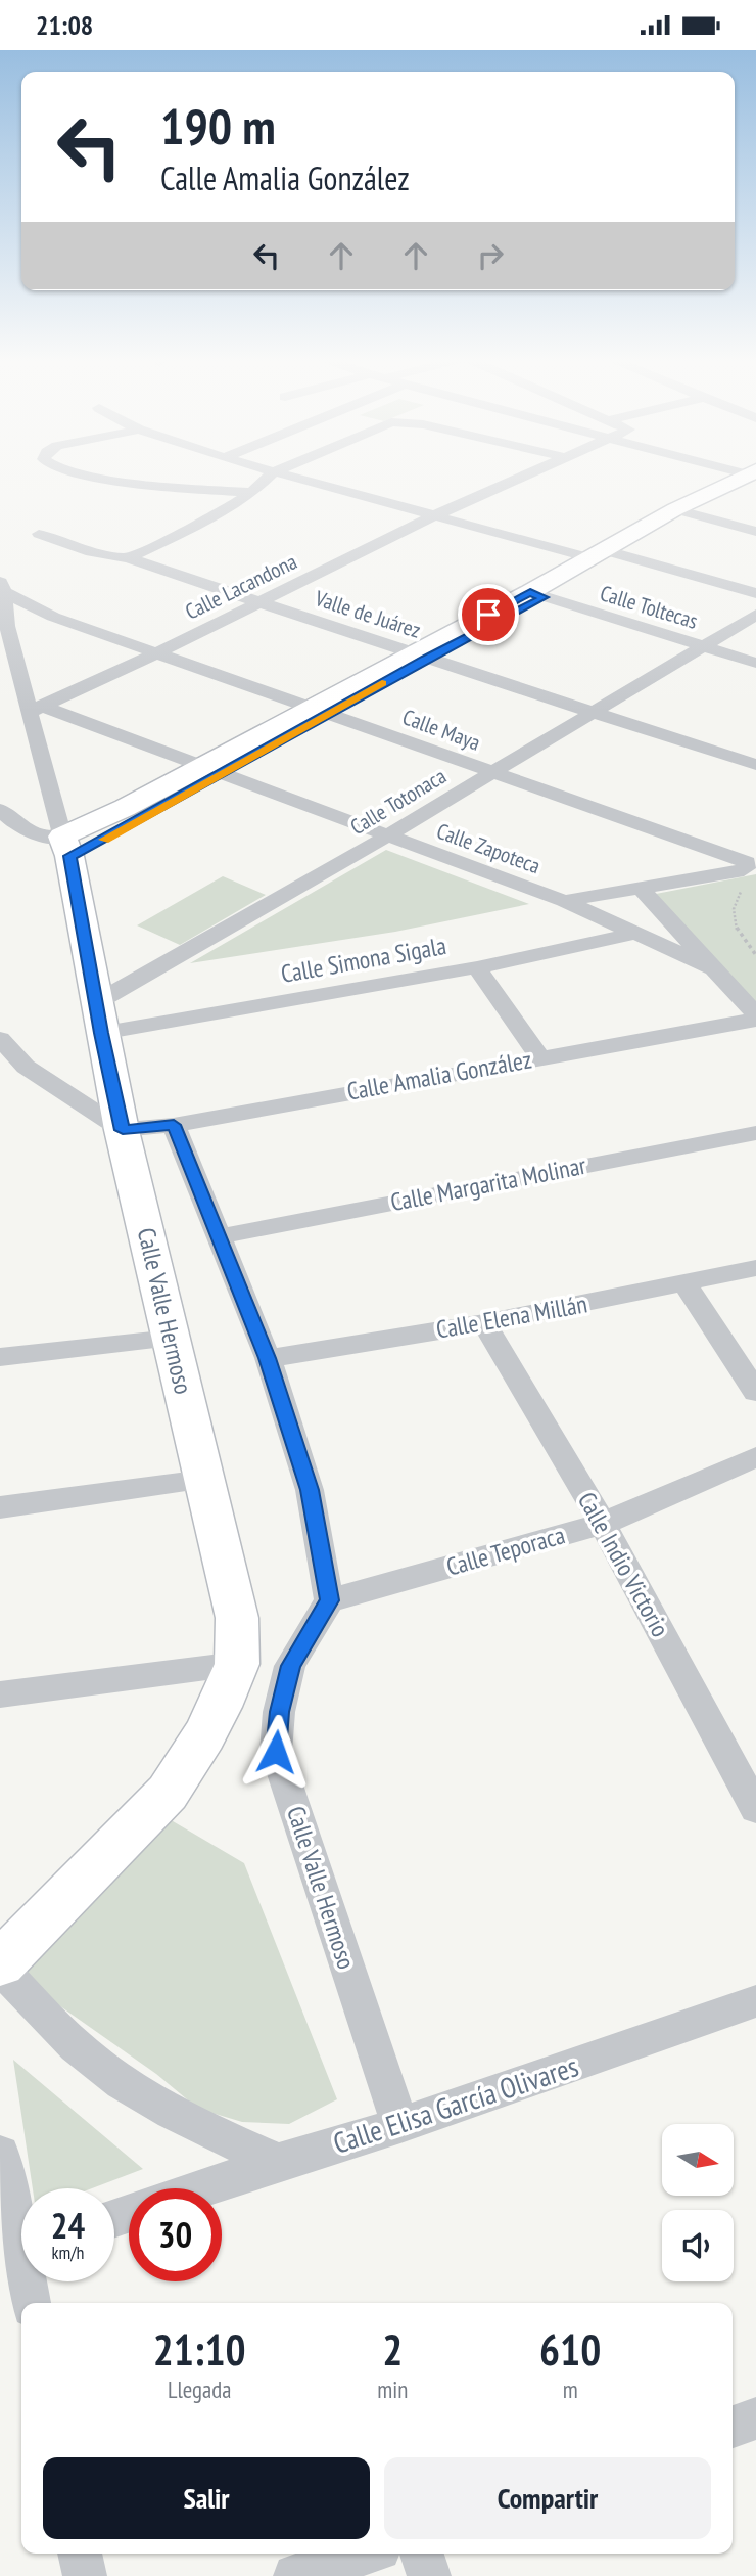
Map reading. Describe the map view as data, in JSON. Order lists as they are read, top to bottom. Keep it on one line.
{"streets":{"main road":["Calle Valle Hermoso"],"street":["Calle Lacandona","Calle Toltecas","Valle de Juárez","Calle Maya","Calle Totonaca","Calle Zapoteca","Calle Simona Sigala","Calle Amalia González","Calle Margarita Molinar","Calle Elena Millán","Calle Teporaca","Calle Indio Victorio","Calle Elisa García Olivares"]},"crossings":[["Calle Lacandona","Valle de Juárez"],["Calle Lacandona","Calle Maya"],["Calle Lacandona","Calle Valle Hermoso"],["Calle Toltecas","Calle Totonaca"],["Valle de Juárez","Calle Totonaca"],["Calle Maya","Calle Totonaca"],["Calle Maya","Calle Valle Hermoso"],["Calle Totonaca","Calle Zapoteca"],["Calle Totonaca","Calle Simona Sigala"],["Calle Totonaca","Calle Valle Hermoso"],["Calle Zapoteca","Calle Simona Sigala"],["Calle Simona Sigala","Calle Valle Hermoso"],["Calle Amalia González","Calle Valle Hermoso"],["Calle Valle Hermoso","Calle Teporaca"],["Calle Valle Hermoso","Calle Elisa García Olivares"],["Calle Elena Millán","Calle Indio Victorio"],["Calle Teporaca","Calle Indio Victorio"]],"north":"right","page":{"status":"21:08","turn":["190 m","Calle Amalia González"],"speed":"24 km/h","limit":"30","eta":["21:10","Llegada","2","min","610","m"],"buttons":["Salir","Compartir"]}}
